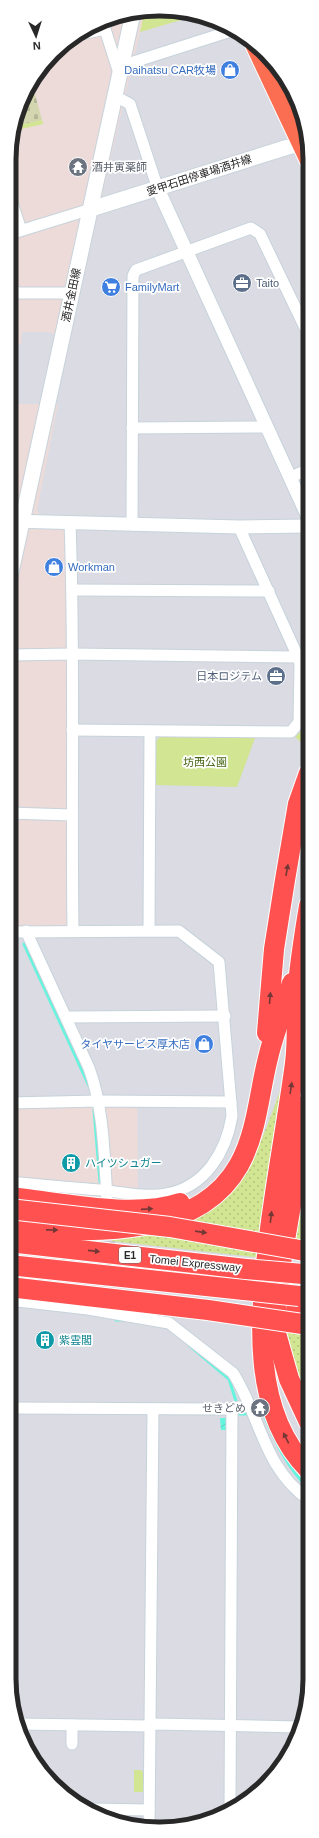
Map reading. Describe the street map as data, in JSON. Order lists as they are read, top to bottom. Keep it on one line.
{"streets":{"highway":["E1","Tomei Expressway"],"main road":["愛甲石田停車場酒井線","酒井金田線"]},"crossings":[["愛甲石田停車場酒井線","酒井金田線"]],"parks":["坊西公園"],"places":{"shop":["Daihatsu CAR牧場","Workman","タイヤサービス厚木店"],"temple":["酒井寅薬師","せきどめ"],"office":["Taito","日本ロジテム"],"supermarket":["FamilyMart"],"building":["ハイツシュガー","紫雲閣"]},"north":"bottom"}
